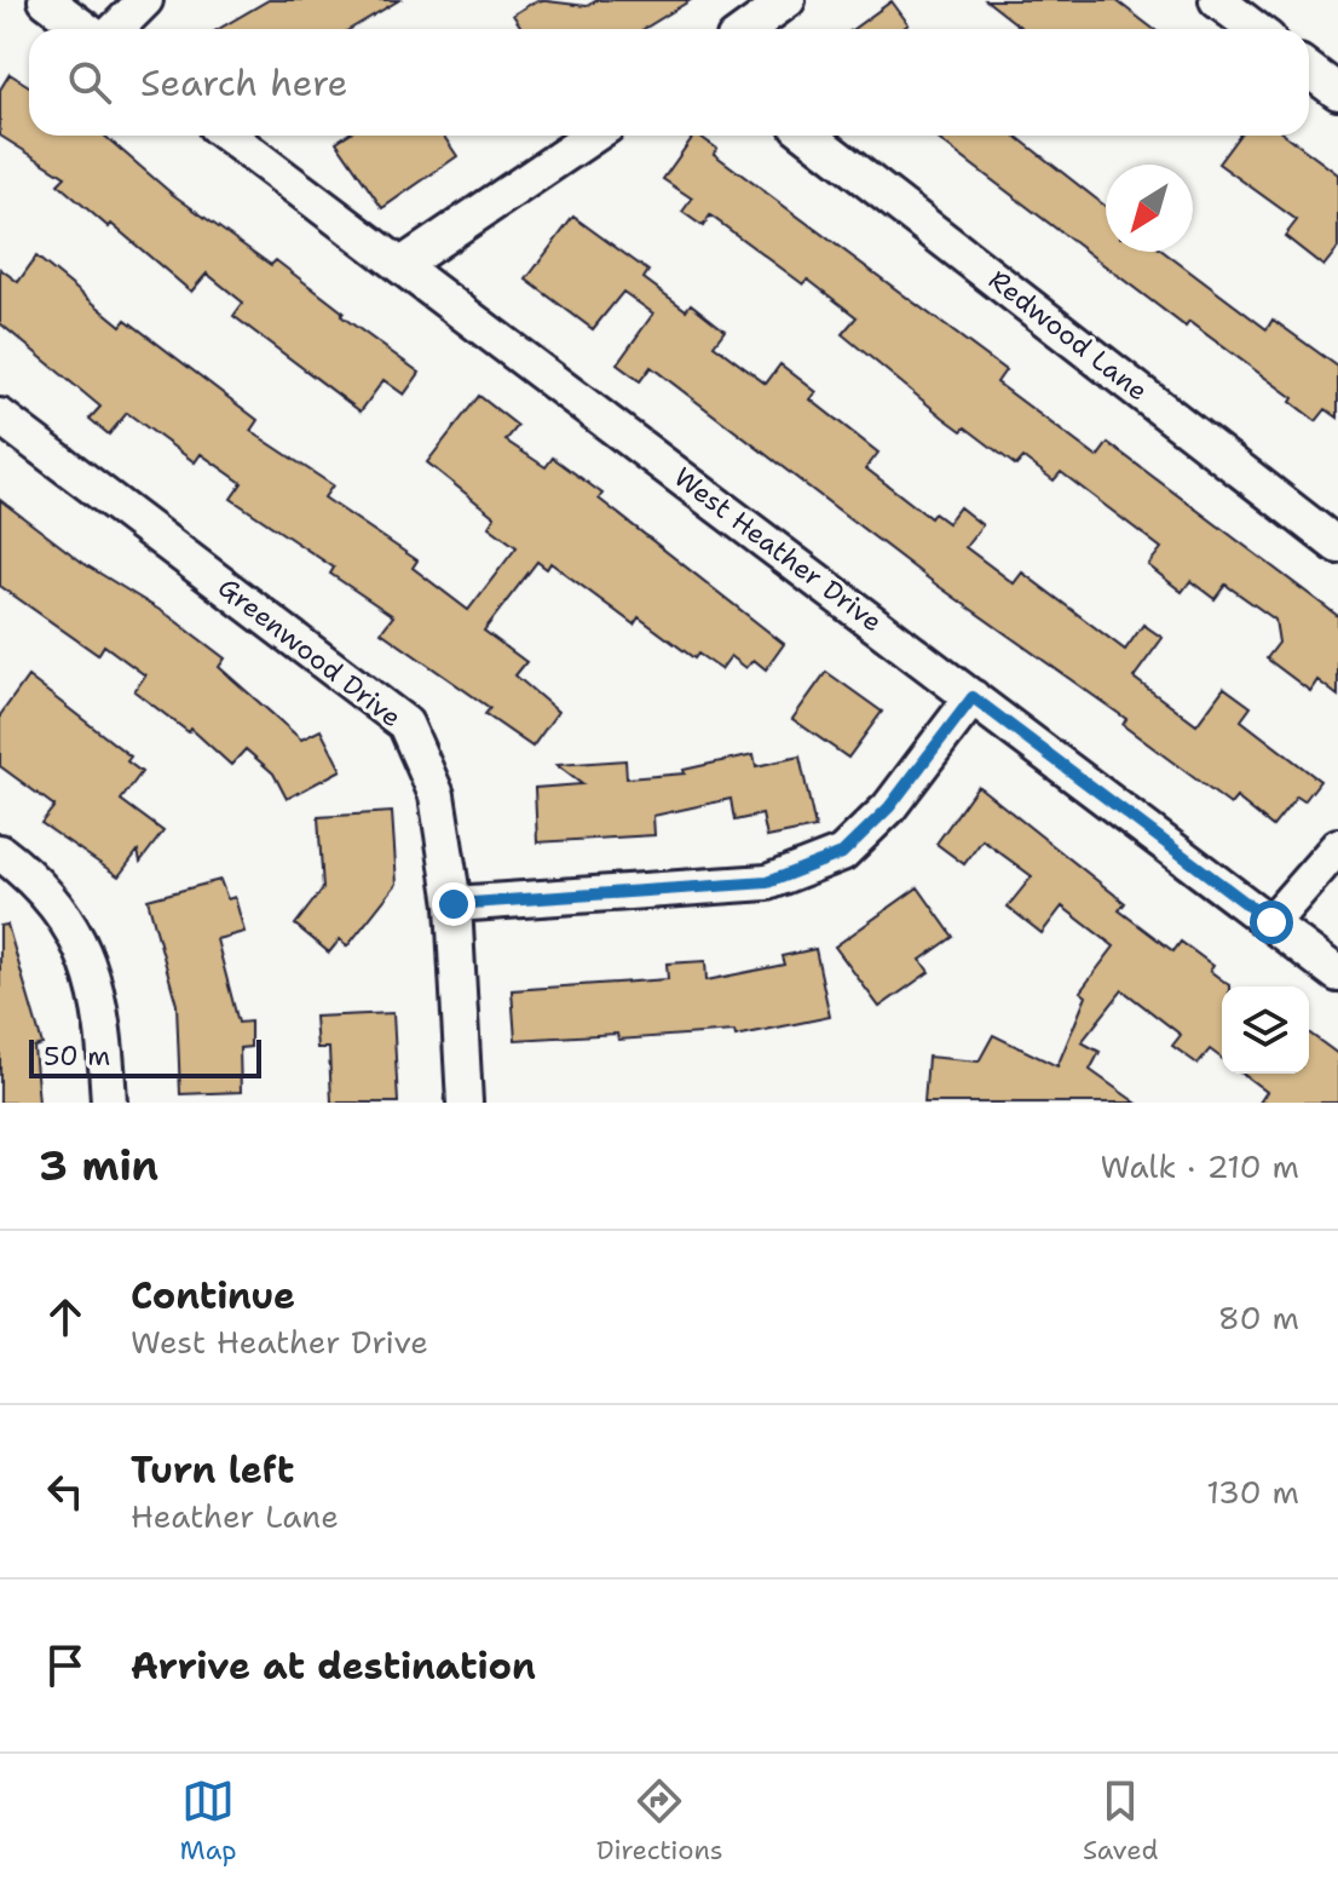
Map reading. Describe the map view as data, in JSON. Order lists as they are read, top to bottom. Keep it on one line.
{"streets":{"street":["Redwood Lane","West Heather Drive","Greenwood Drive"]},"scale_bar":"50 m","north":"bottom left","page":{"search":"Search here","scale":"50 m","heading":["3 min","Walk · 210 m"],"list":[["Continue","West Heather Drive","80 m"],["Turn left","Heather Lane","130 m"],"Arrive at destination"],"nav":["Map","Directions","Saved"]}}
